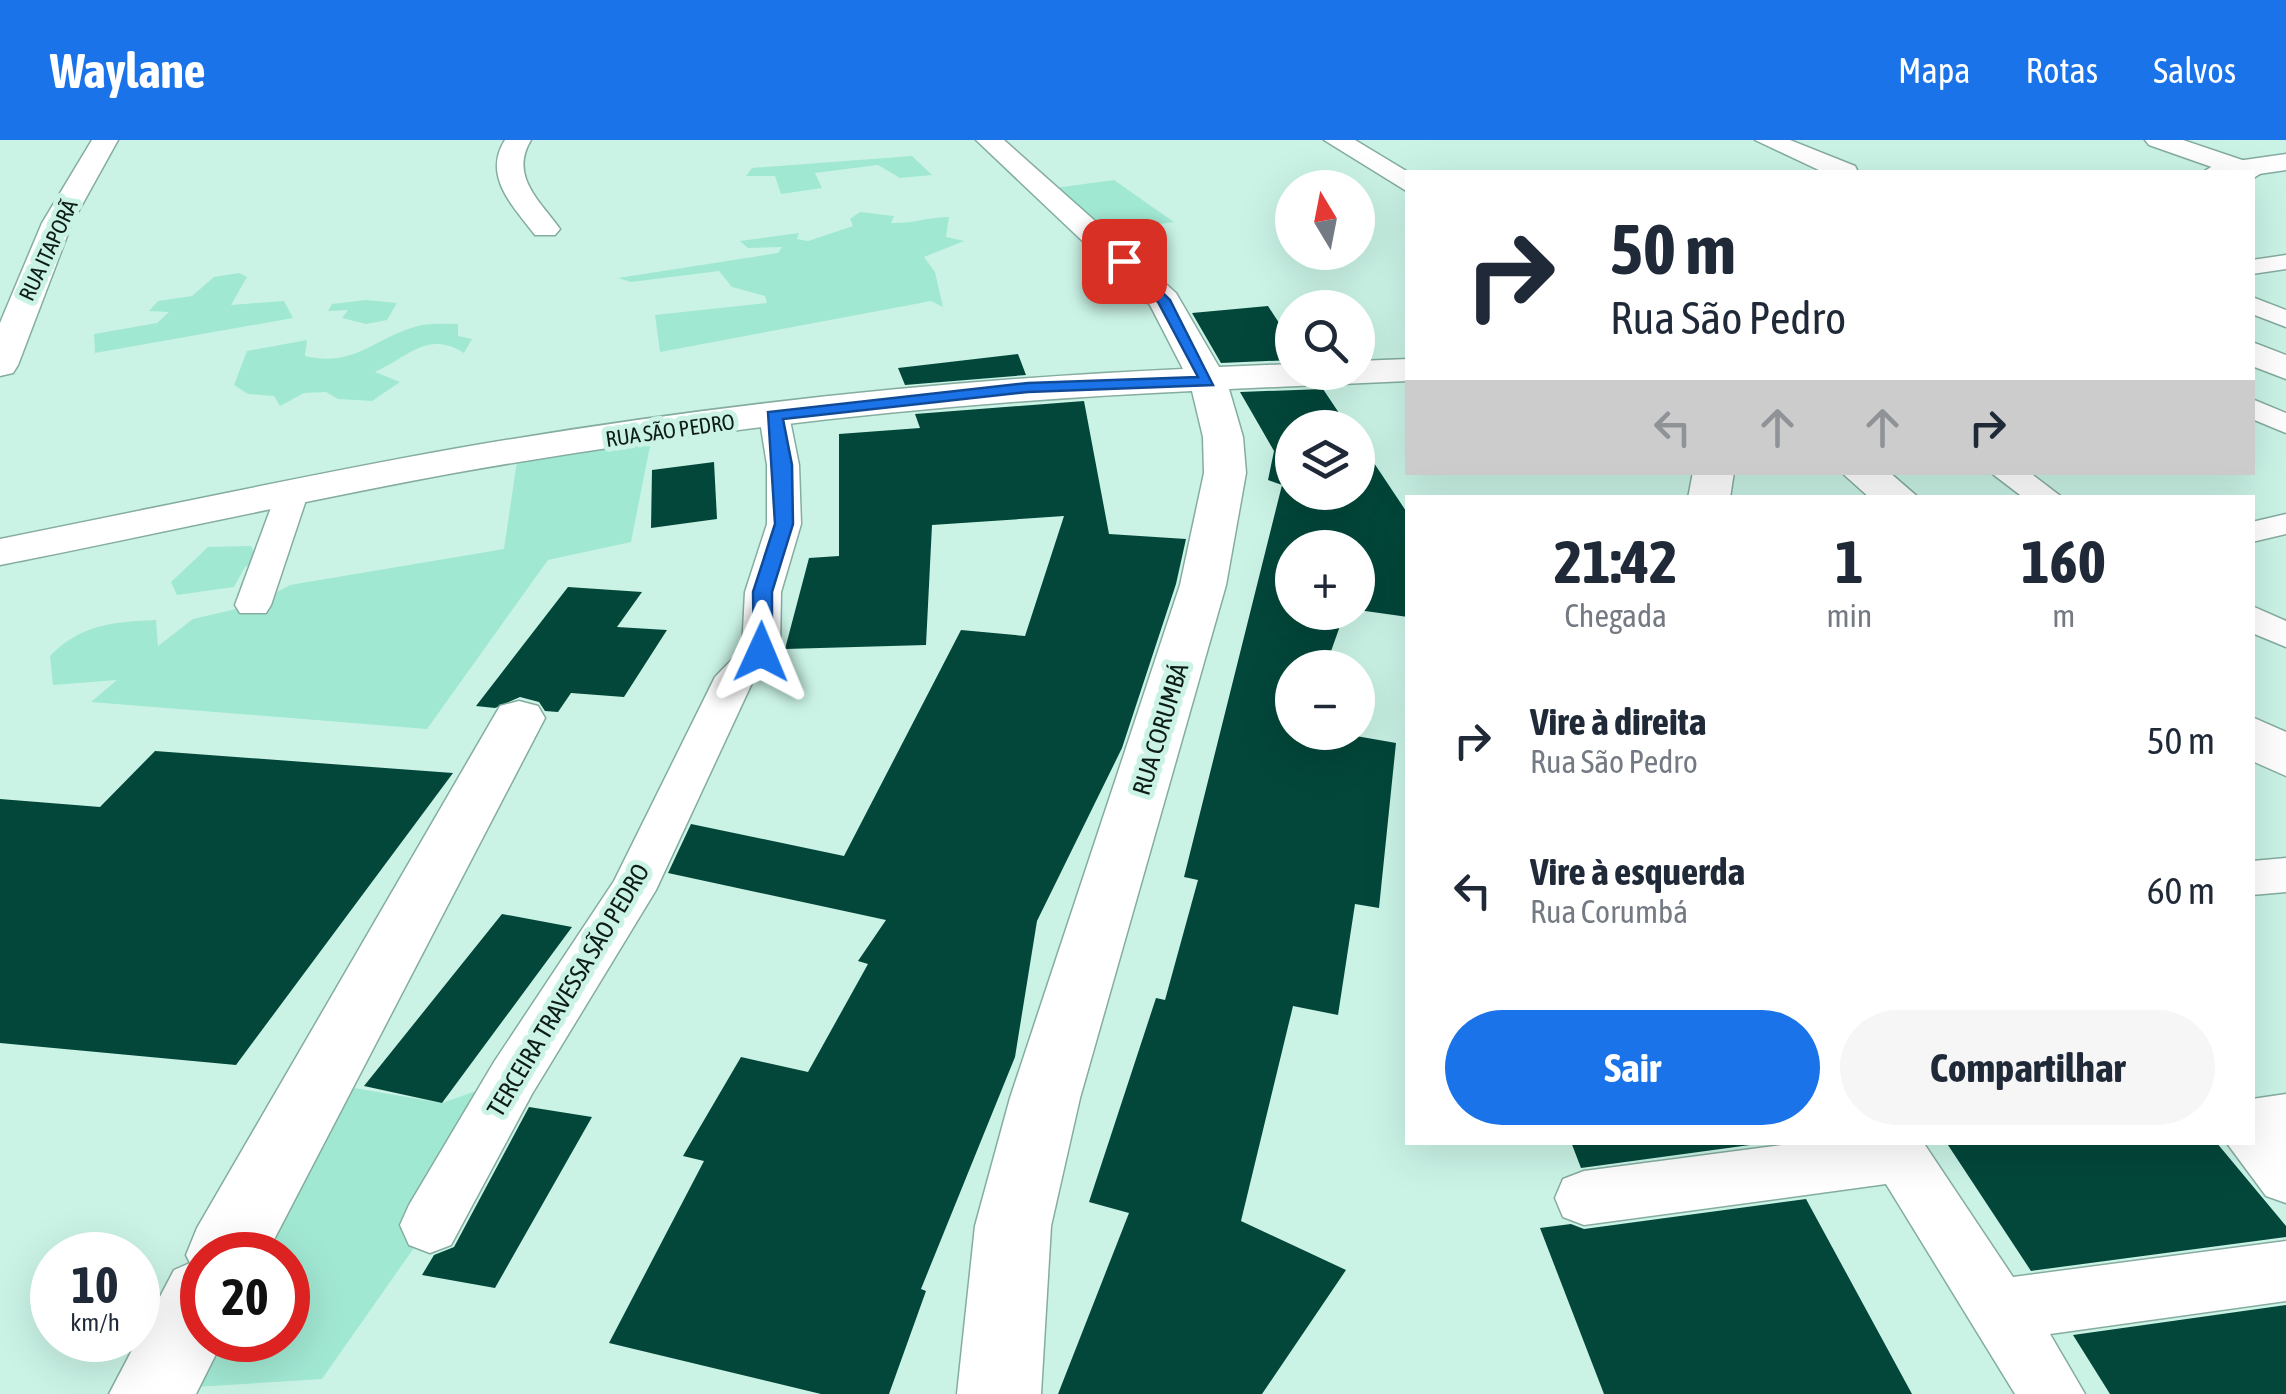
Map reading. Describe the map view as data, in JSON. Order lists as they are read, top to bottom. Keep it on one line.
{"streets":{"street":["RUA ITAPORÃ","RUA SÃO PEDRO","RUA CORUMBÁ"],"lane":["TERCEIRA TRAVESSA SÃO PEDRO"]},"crossings":[["RUA SÃO PEDRO","RUA CORUMBÁ"],["RUA SÃO PEDRO","TERCEIRA TRAVESSA SÃO PEDRO"]],"north":"top","page":{"header":"Waylane","nav":["Mapa","Rotas","Salvos"],"map_buttons":["+","−"],"turn":["50 m","Rua São Pedro"],"eta":["21:42","Chegada","1","min","160","m"],"list":[{"name":"Vire à direita","note":"Rua São Pedro","value":"50 m"},{"name":"Vire à esquerda","note":"Rua Corumbá","value":"60 m"}],"buttons":["Sair","Compartilhar"],"speed":"10 km/h","limit":"20"}}
